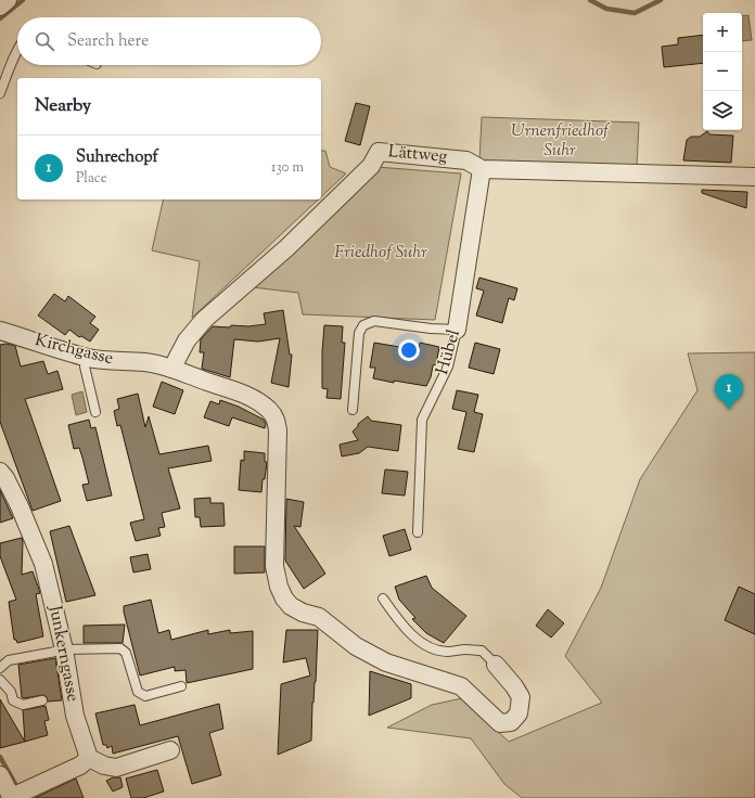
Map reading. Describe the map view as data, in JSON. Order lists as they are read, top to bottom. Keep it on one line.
{"streets":{"street":["Lättweg","Kirchgasse","Hübel","Junkerngasse"]},"crossings":[["Lättweg","Kirchgasse"],["Lättweg","Hübel"]],"parks":["Urnenfriedhof Suhr","Friedhof Suhr"],"page":{"map_buttons":["+","−"],"search":"Search here","heading":"Nearby","list":[{"mark":"1","name":"Suhrechopf","note":"Place","value":"130 m"}],"pins":"1"}}
